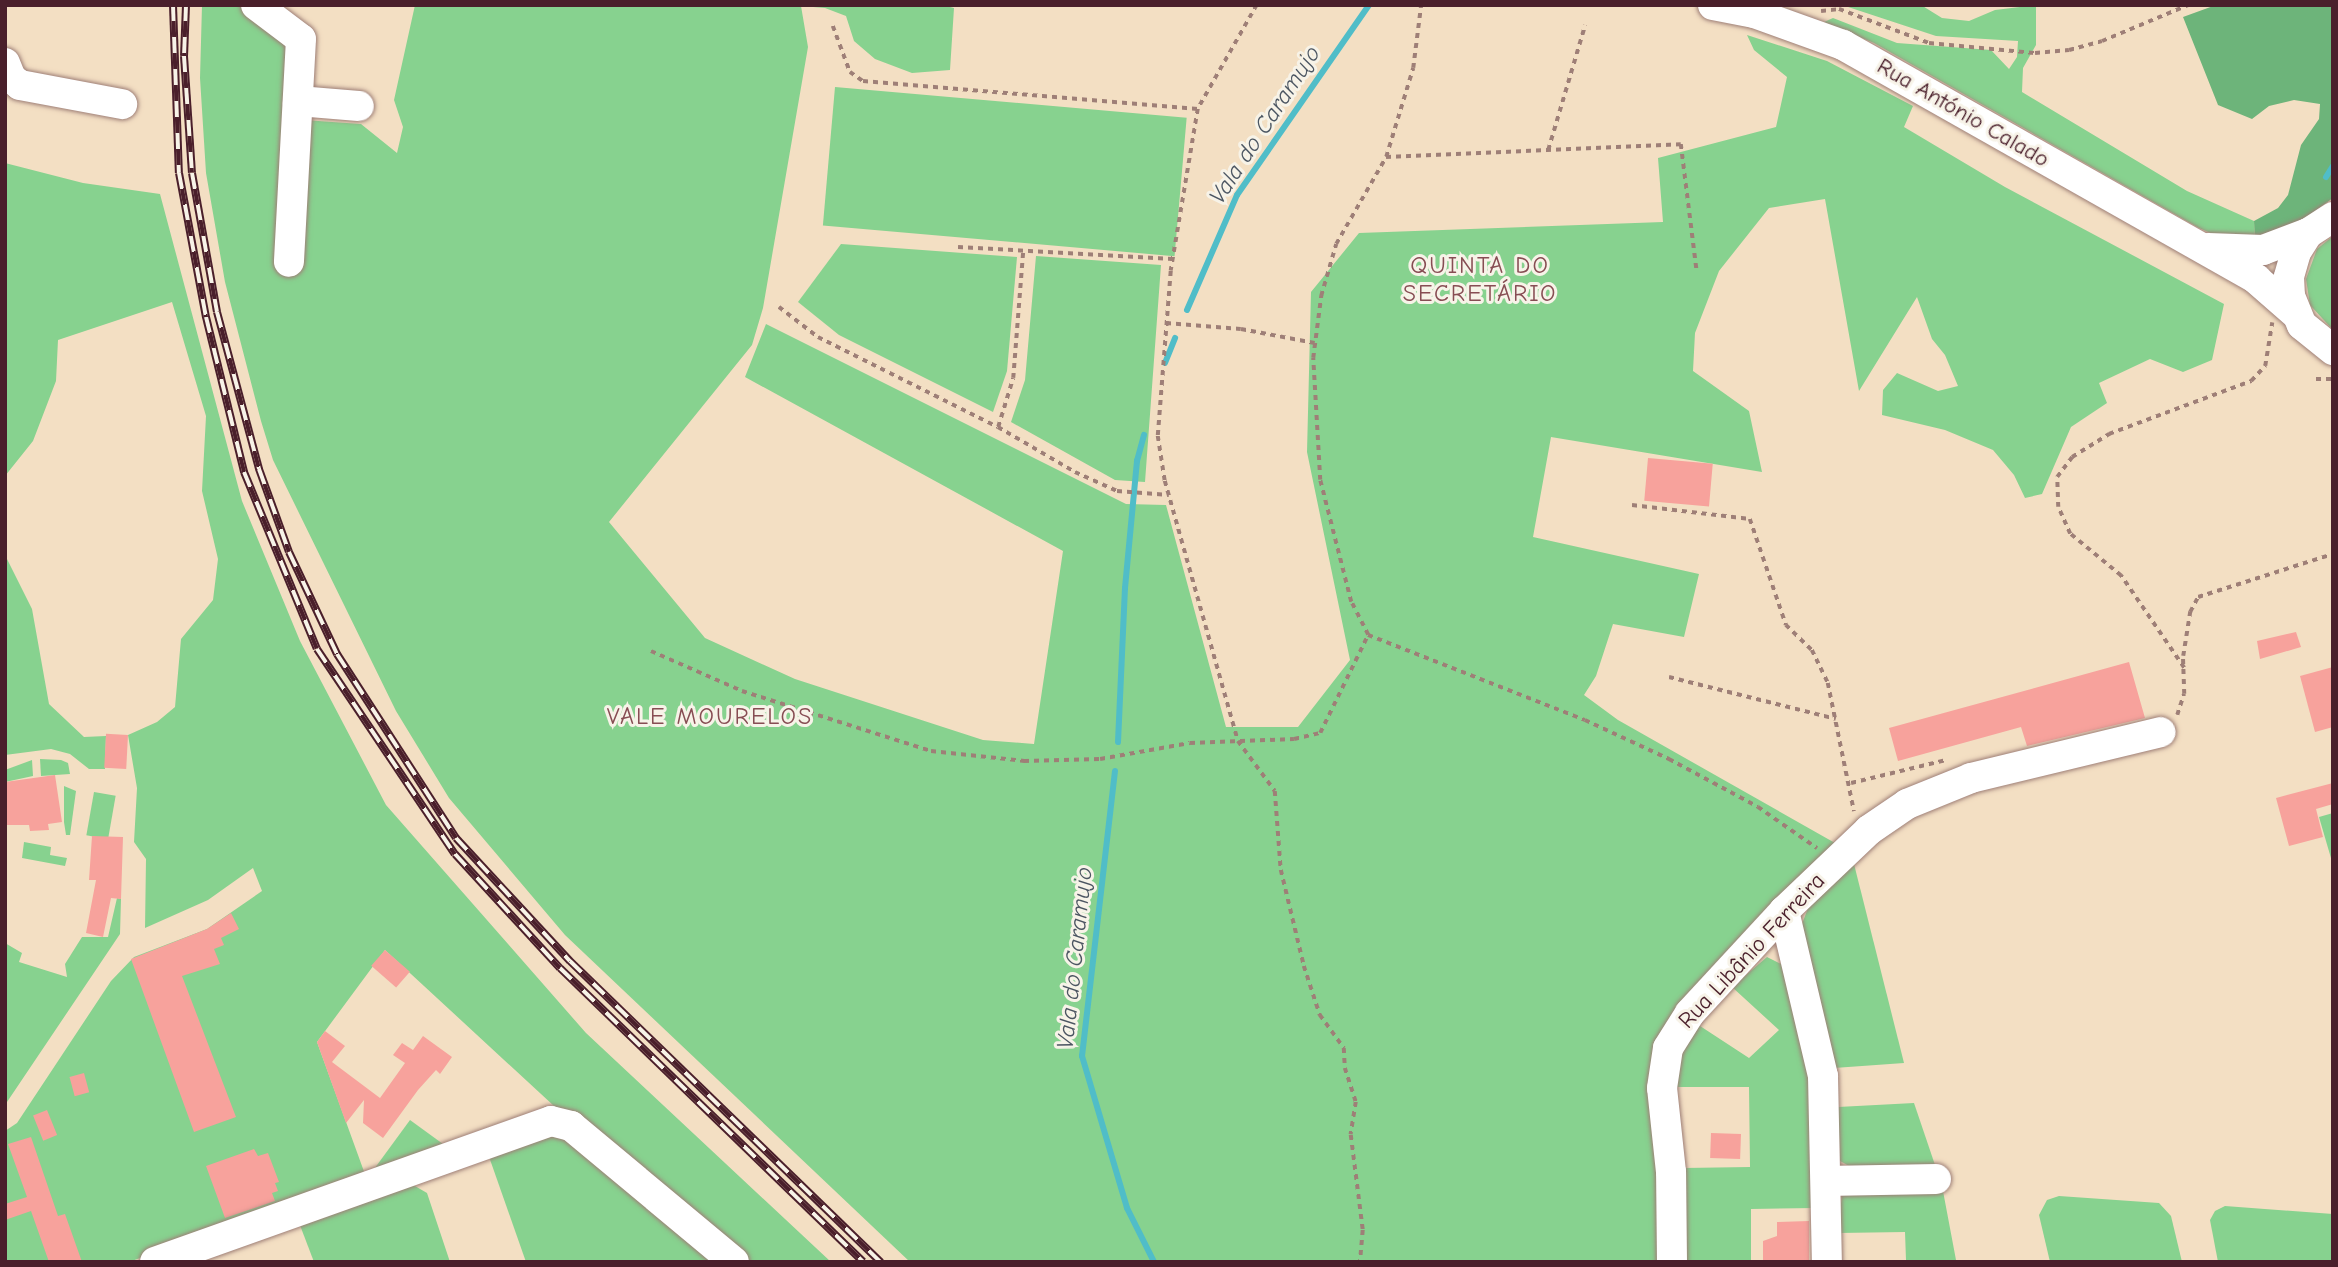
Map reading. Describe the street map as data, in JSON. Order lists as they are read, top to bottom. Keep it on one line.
{"streets":{"street":["Rua António Calado","Rua Libânio Ferreira"]},"districts":["QUINTA DO SECRETÁRIO","VALE MOURELOS"],"water":["Vala do Caramujo"]}
